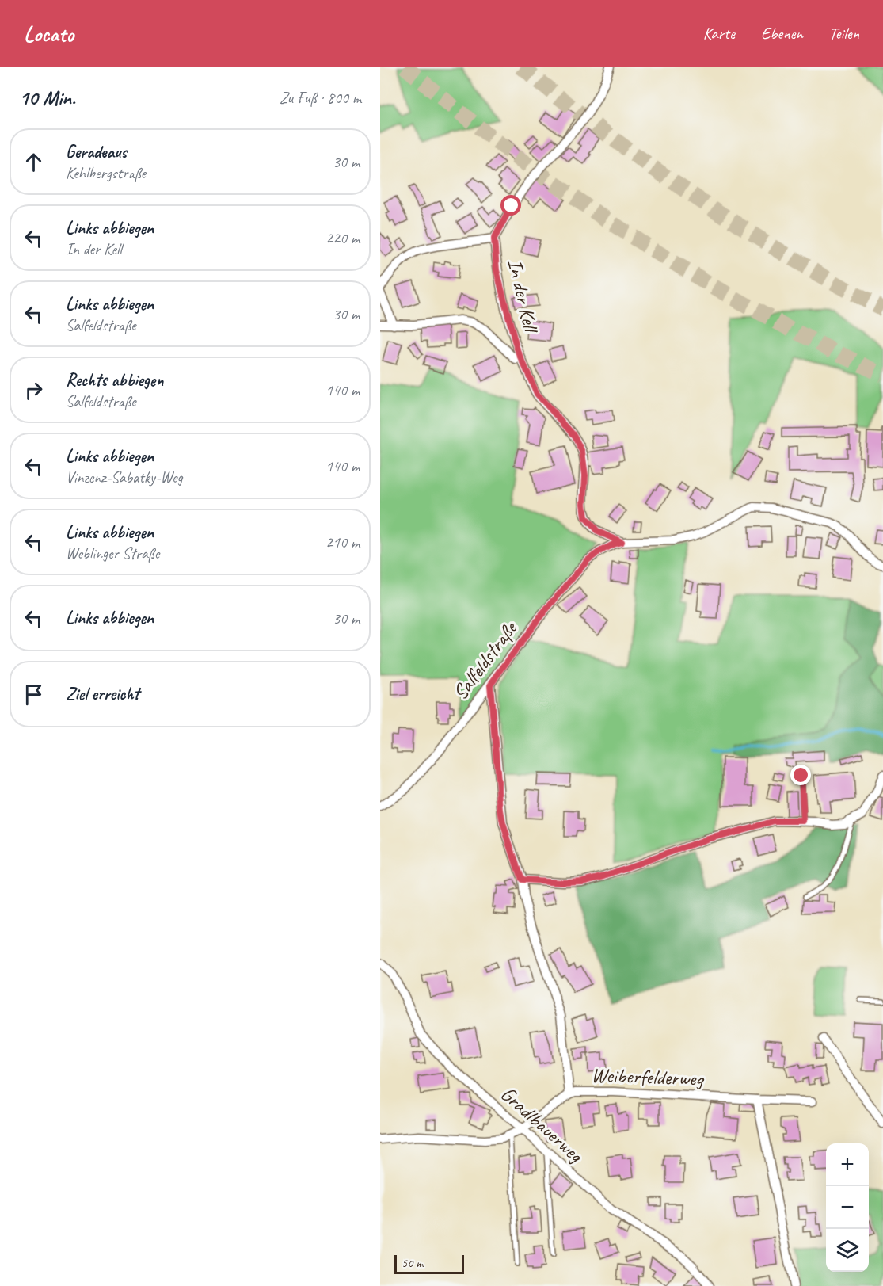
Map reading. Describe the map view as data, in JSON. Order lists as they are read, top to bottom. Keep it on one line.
{"streets":{"street":["In der Kell","Salfeldstraße","Weiberfelderweg","Gradlbauerweg"]},"crossings":[["In der Kell","Salfeldstraße"],["Weiberfelderweg","Gradlbauerweg"]],"scale_bar":"50 m","page":{"header":"Locato","nav":["Karte","Ebenen","Teilen"],"heading":["10 Min.","Zu Fuß · 800 m"],"list":[["Geradeaus","Kehlbergstraße","30 m"],["Links abbiegen","In der Kell","220 m"],["Links abbiegen","Salfeldstraße","30 m"],["Rechts abbiegen","Salfeldstraße","140 m"],["Links abbiegen","Vinzenz-Sabatky-Weg","140 m"],["Links abbiegen","Weblinger Straße","210 m"],["Links abbiegen","30 m"],"Ziel erreicht"],"map_buttons":["+","−"],"scale":"50 m"}}
